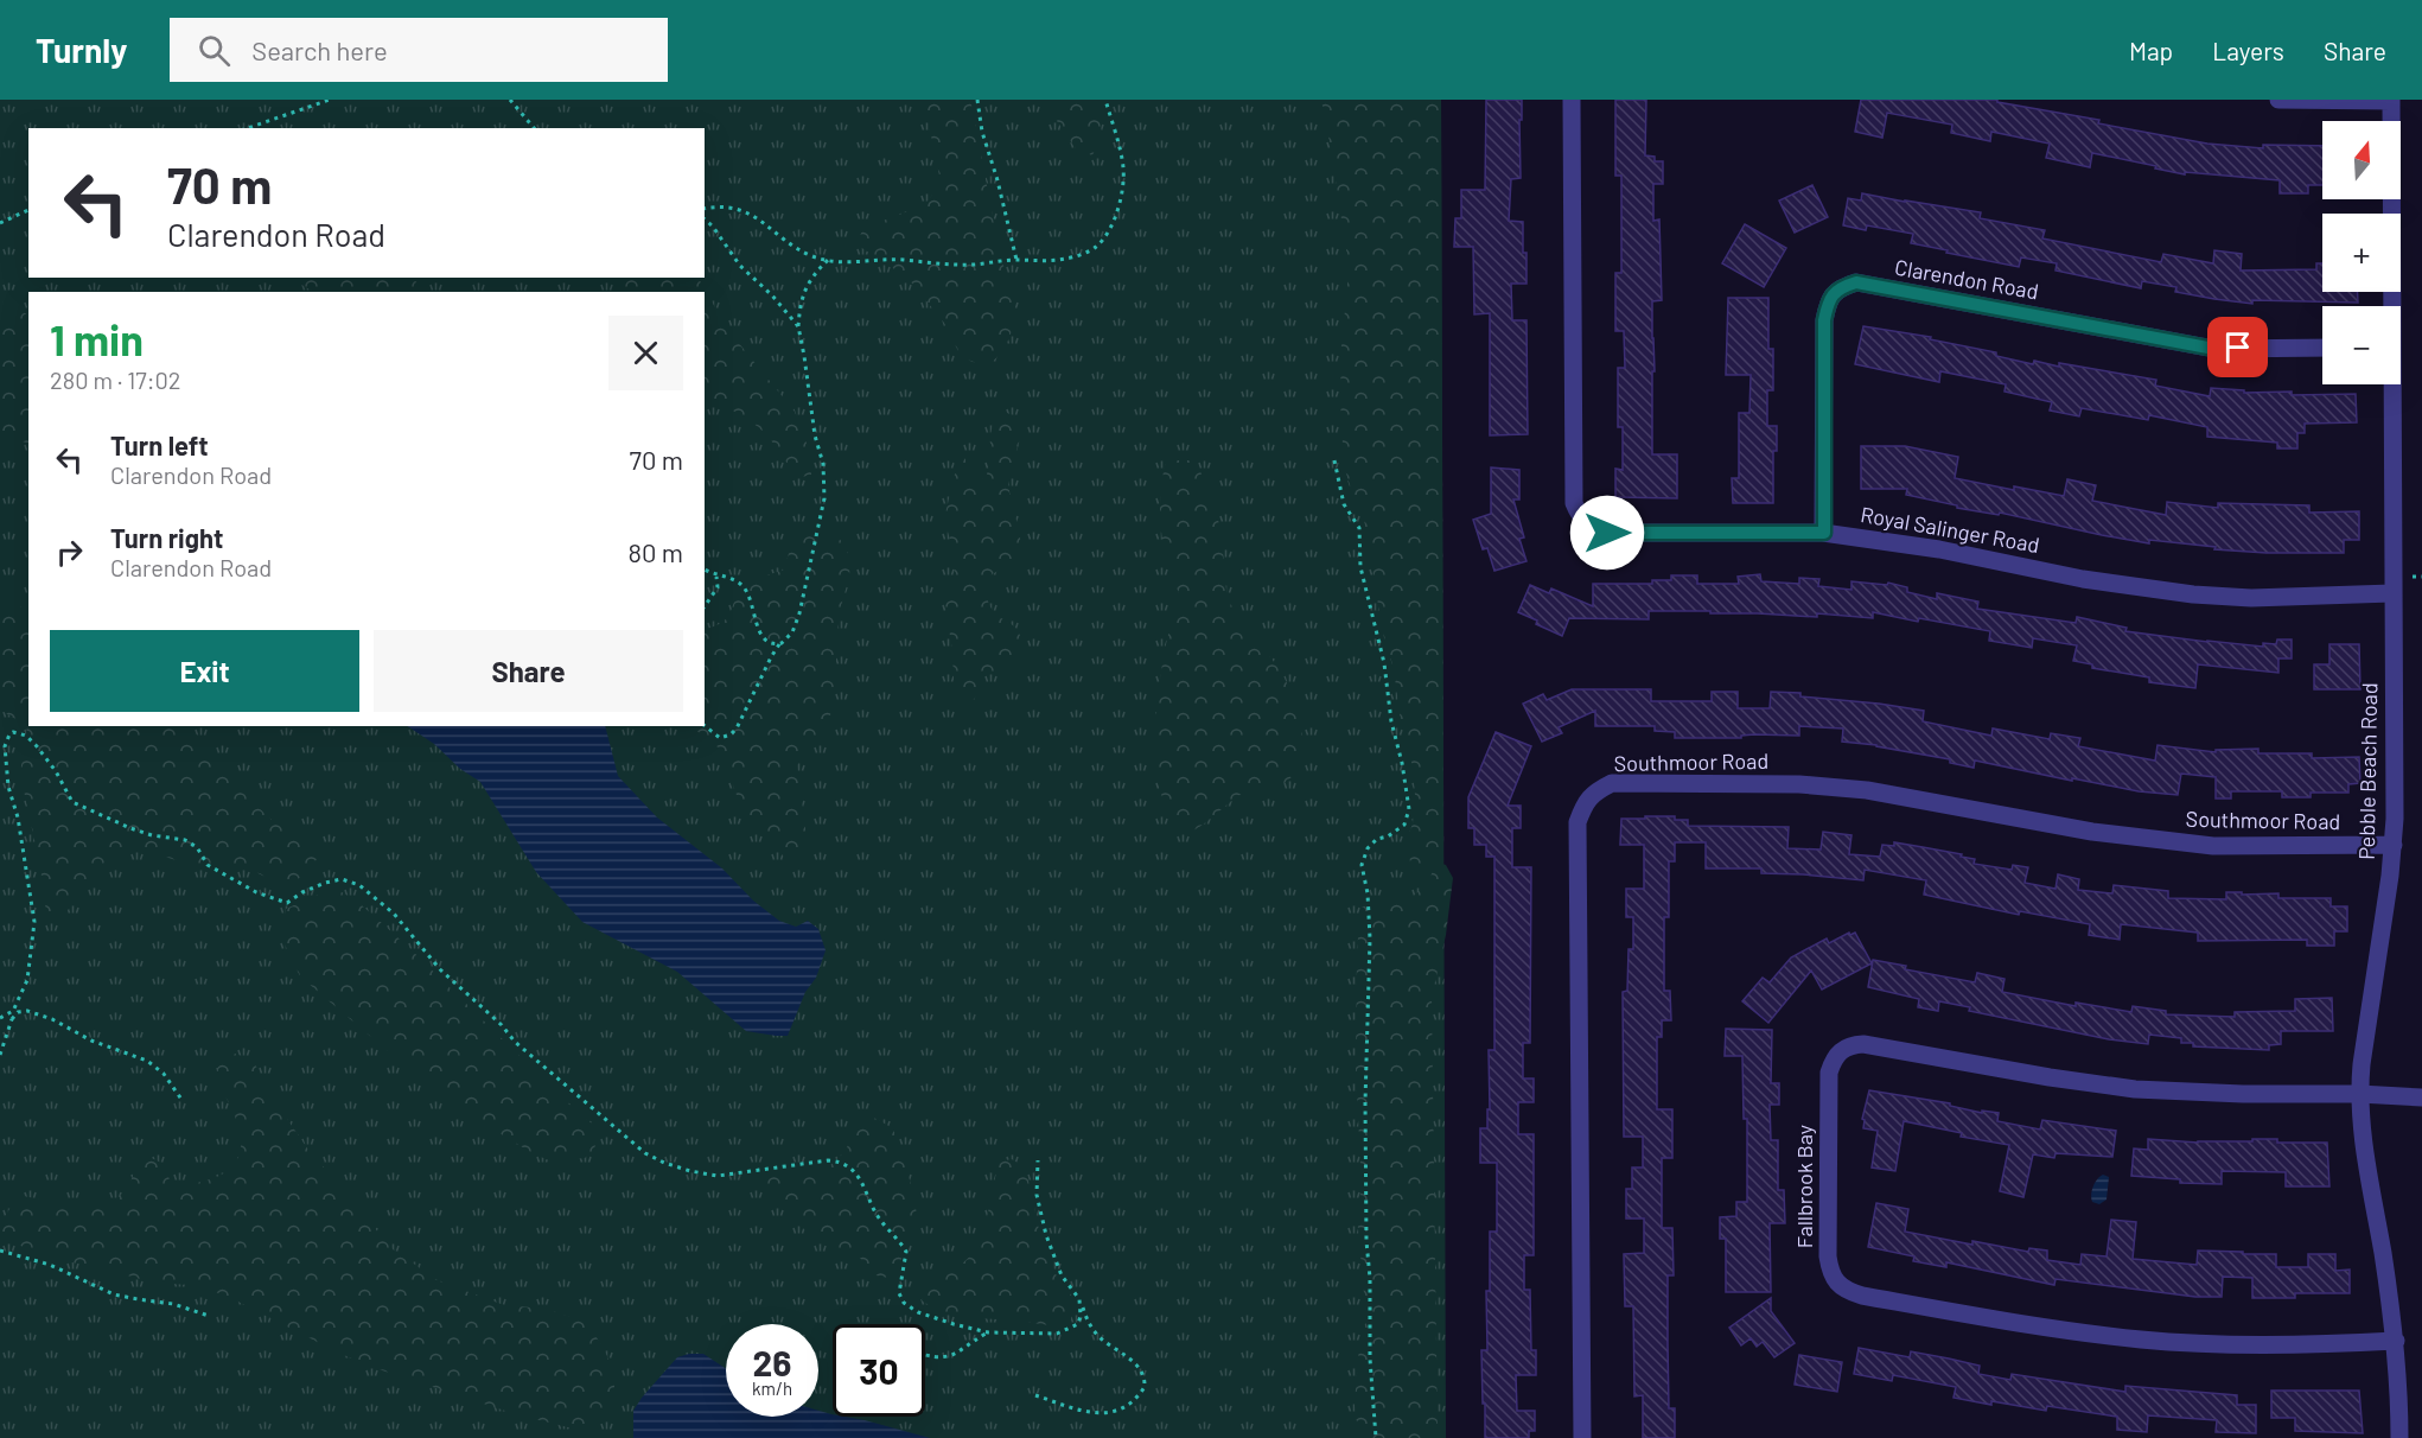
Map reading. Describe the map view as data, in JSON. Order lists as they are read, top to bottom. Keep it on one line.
{"streets":{"street":["Clarendon Road","Royal Salinger Road","Southmoor Road","Pebble Beach Road","Fallbrook Bay"]},"crossings":[["Clarendon Road","Royal Salinger Road"],["Royal Salinger Road","Pebble Beach Road"],["Southmoor Road","Pebble Beach Road"],["Pebble Beach Road","Fallbrook Bay"]],"north":"top","page":{"header":"Turnly","search":"Search here","nav":["Map","Layers","Share"],"map_buttons":["+","−"],"turn":["70 m","Clarendon Road"],"heading":["1 min","280 m · 17:02"],"list":[{"name":"Turn left","note":"Clarendon Road","value":"70 m"},{"name":"Turn right","note":"Clarendon Road","value":"80 m"}],"buttons":["Exit","Share"],"speed":"26 km/h","limit":"30"}}
